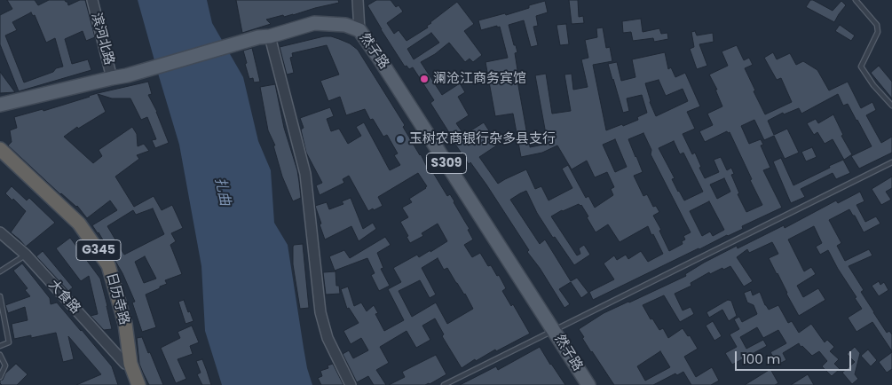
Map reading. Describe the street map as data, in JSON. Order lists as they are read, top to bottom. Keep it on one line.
{"streets":{"highway":["G345","日历寺路"],"main road":["然子路","S309"],"street":["滨河北路","大食路"]},"crossings":[["滨河北路","然子路"],["大食路","日历寺路"]],"water":["扎曲"],"places":["澜沧江商务宾馆","玉树农商银行杂多县支行"],"scale_bar":"100 m"}
